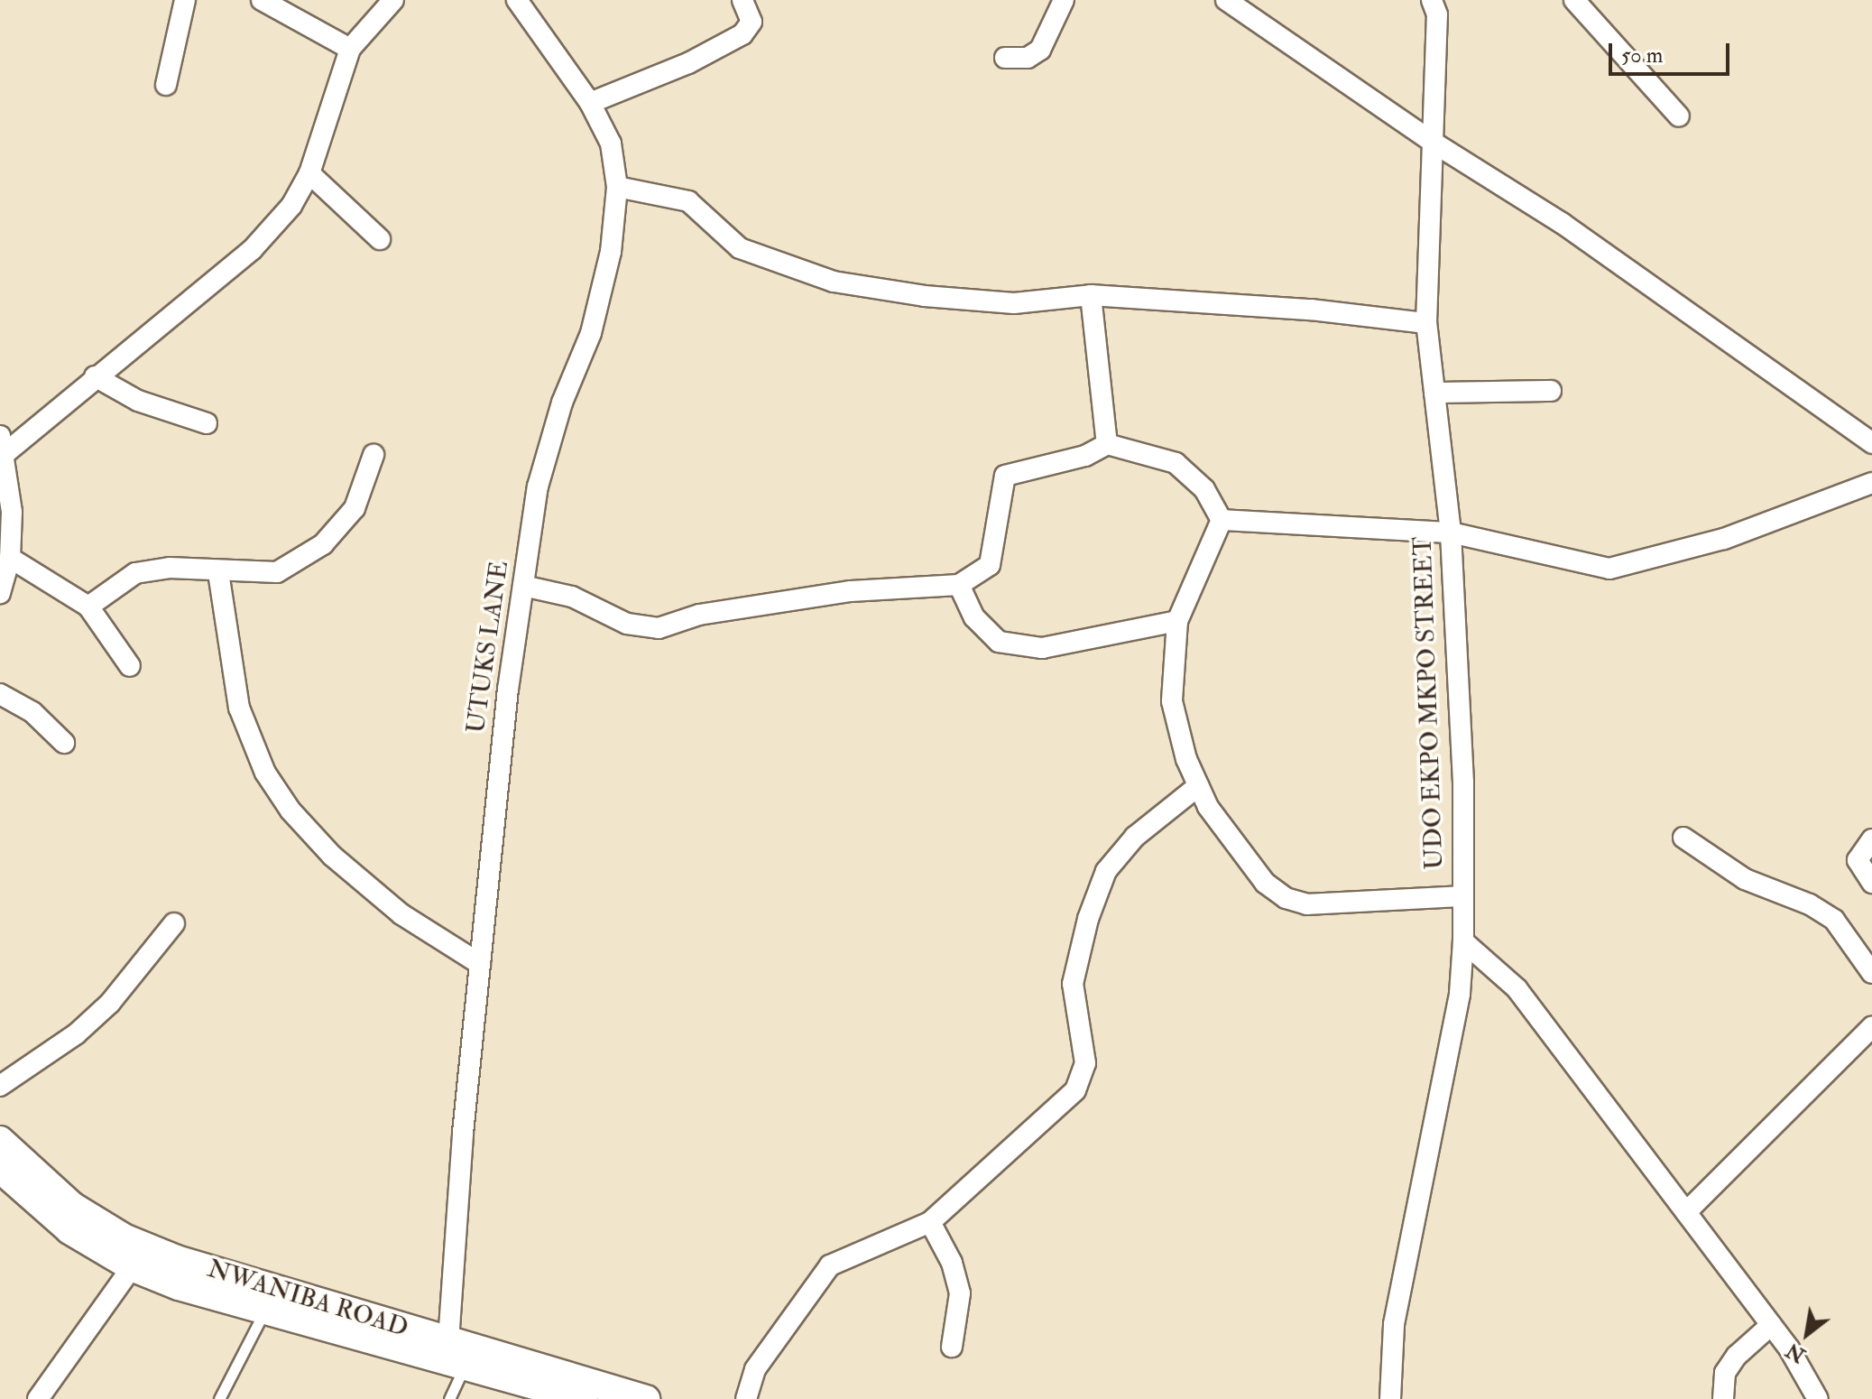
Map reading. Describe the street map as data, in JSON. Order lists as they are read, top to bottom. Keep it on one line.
{"streets":{"main road":["NWANIBA ROAD"],"street":["UTUKS LANE","UDO EKPO MKPO STREET"]},"crossings":[["UTUKS LANE","NWANIBA ROAD"]],"scale_bar":"50 m","north":"bottom left"}
